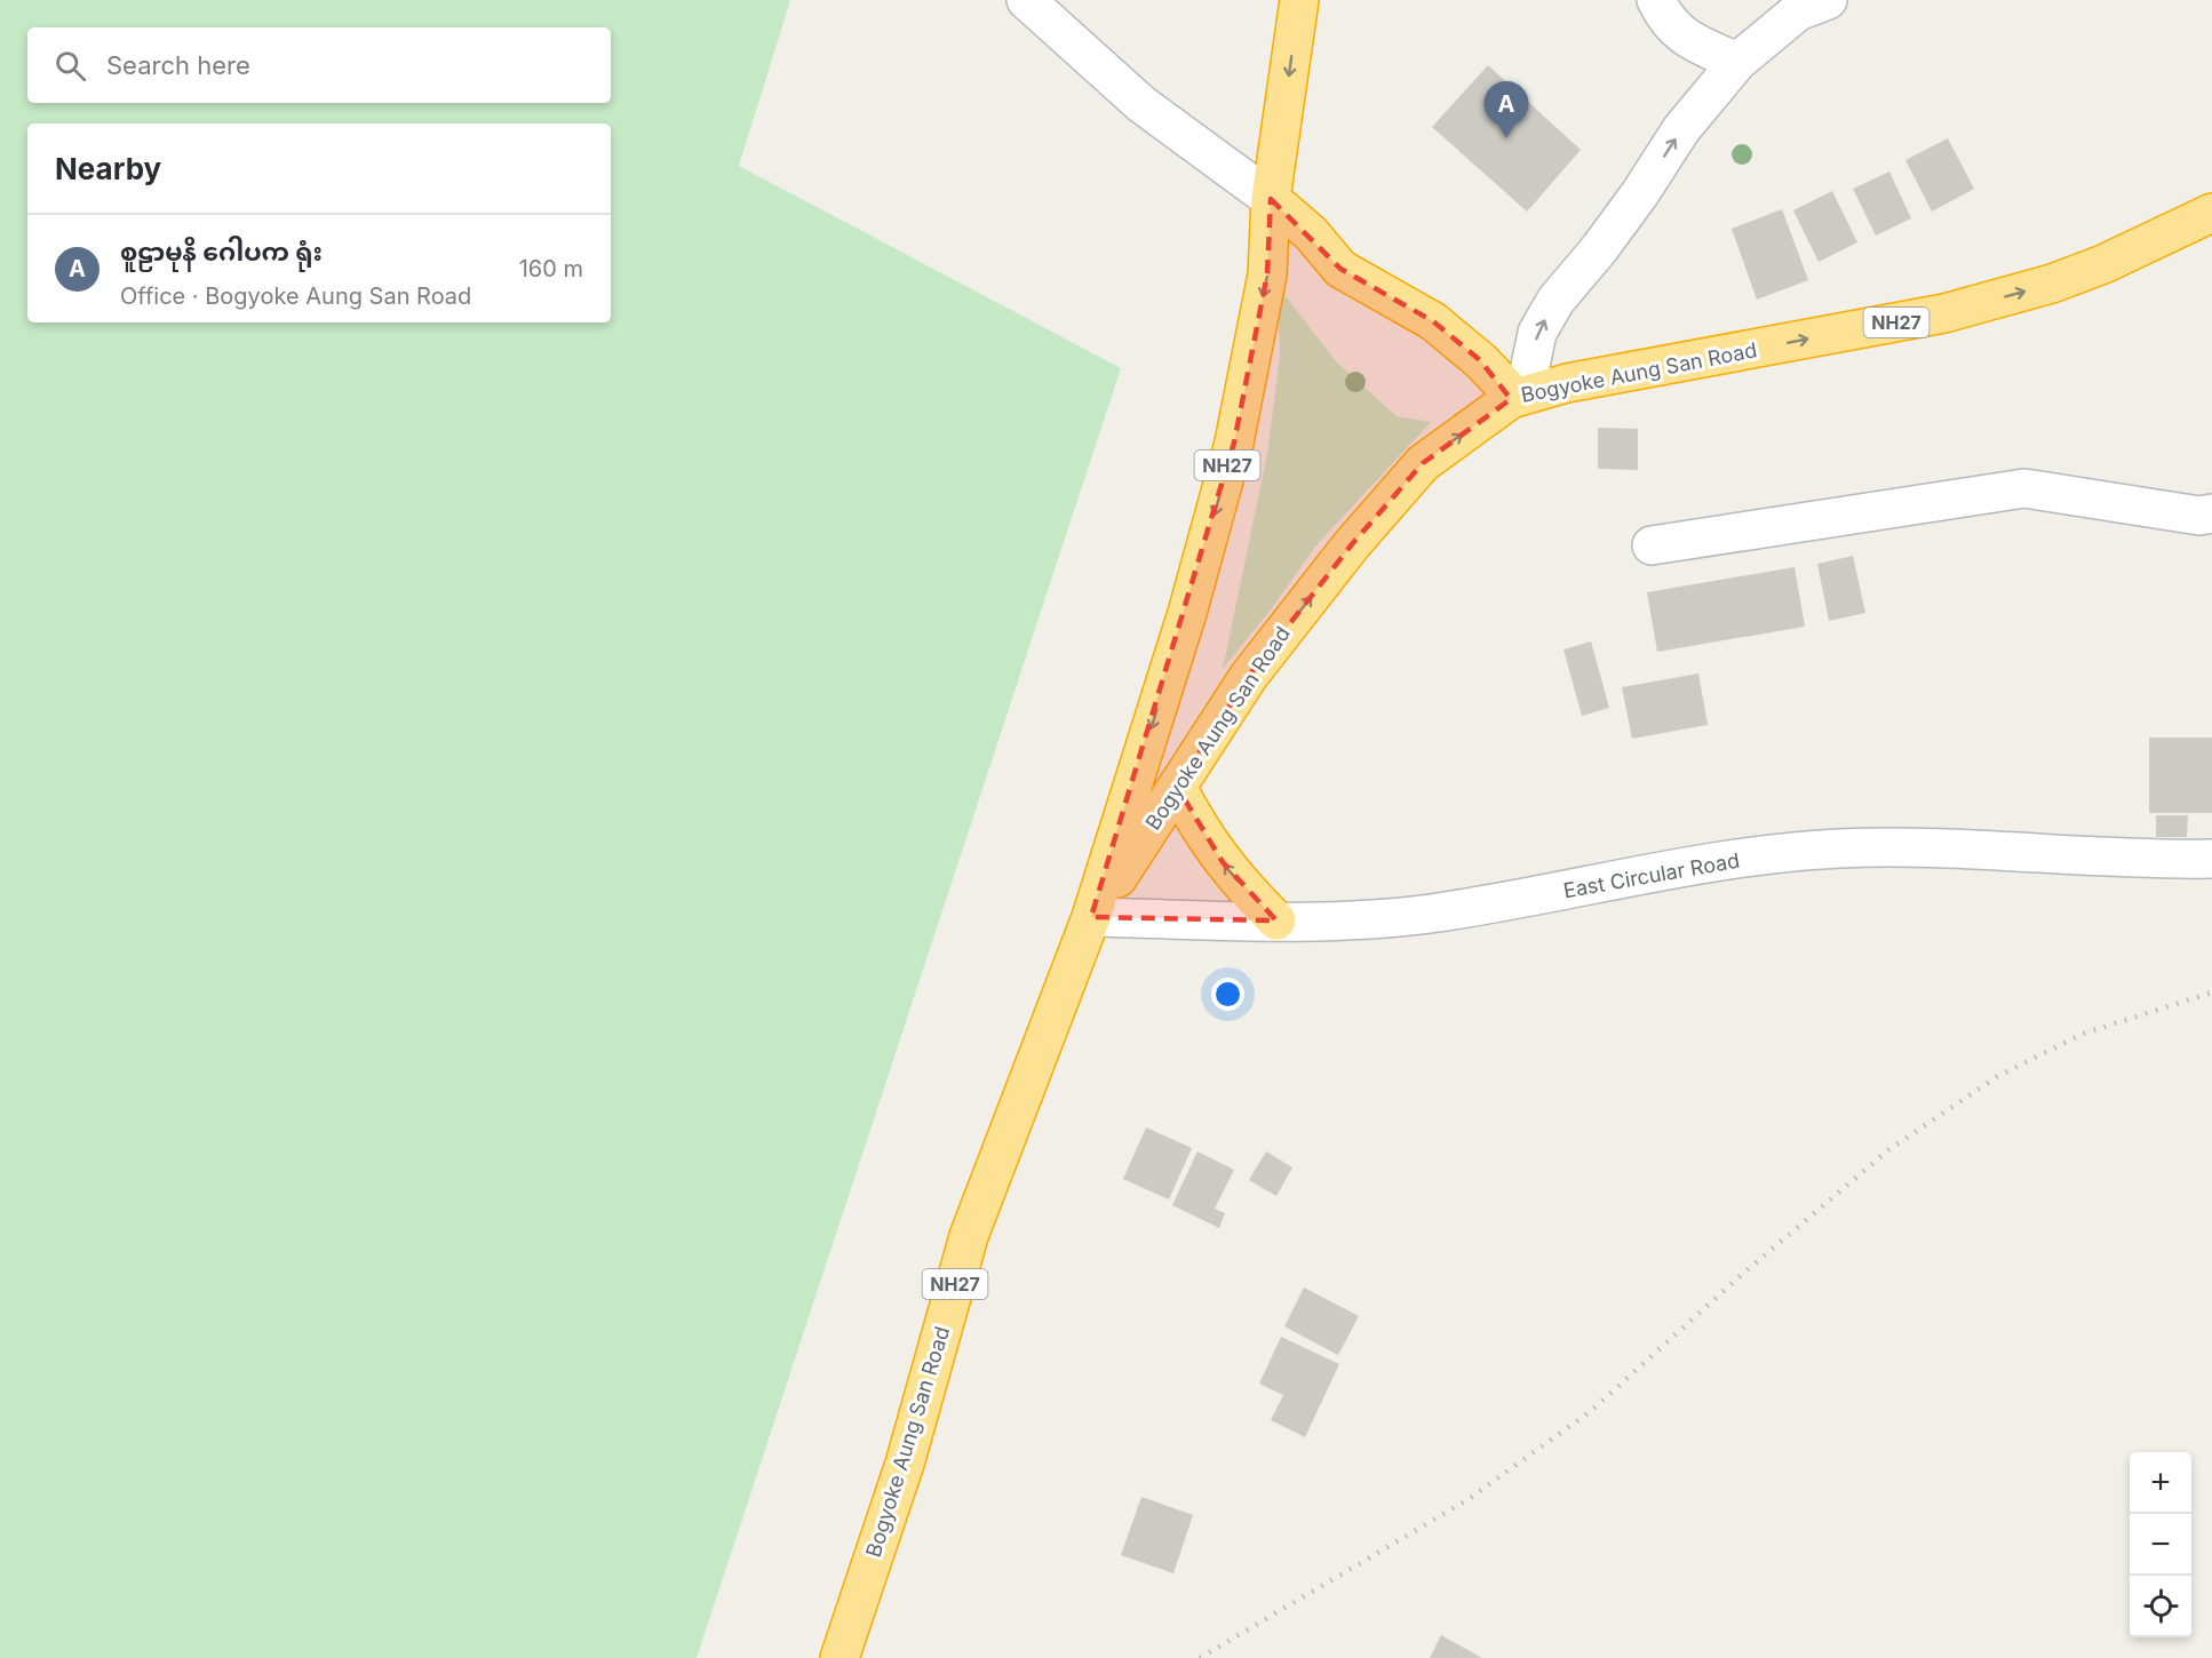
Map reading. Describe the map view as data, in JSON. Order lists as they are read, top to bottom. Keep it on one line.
{"streets":{"highway":["NH27","Bogyoke Aung San Road"],"street":["East Circular Road"]},"crossings":[["Bogyoke Aung San Road","East Circular Road"]],"page":{"search":"Search here","pins":"A","heading":"Nearby","list":[{"mark":"A","name":"စူဠာမုနိ ဂေါပက ရုံး","note":"Office · Bogyoke Aung San Road","value":"160 m"}],"map_buttons":["+","−"]}}
